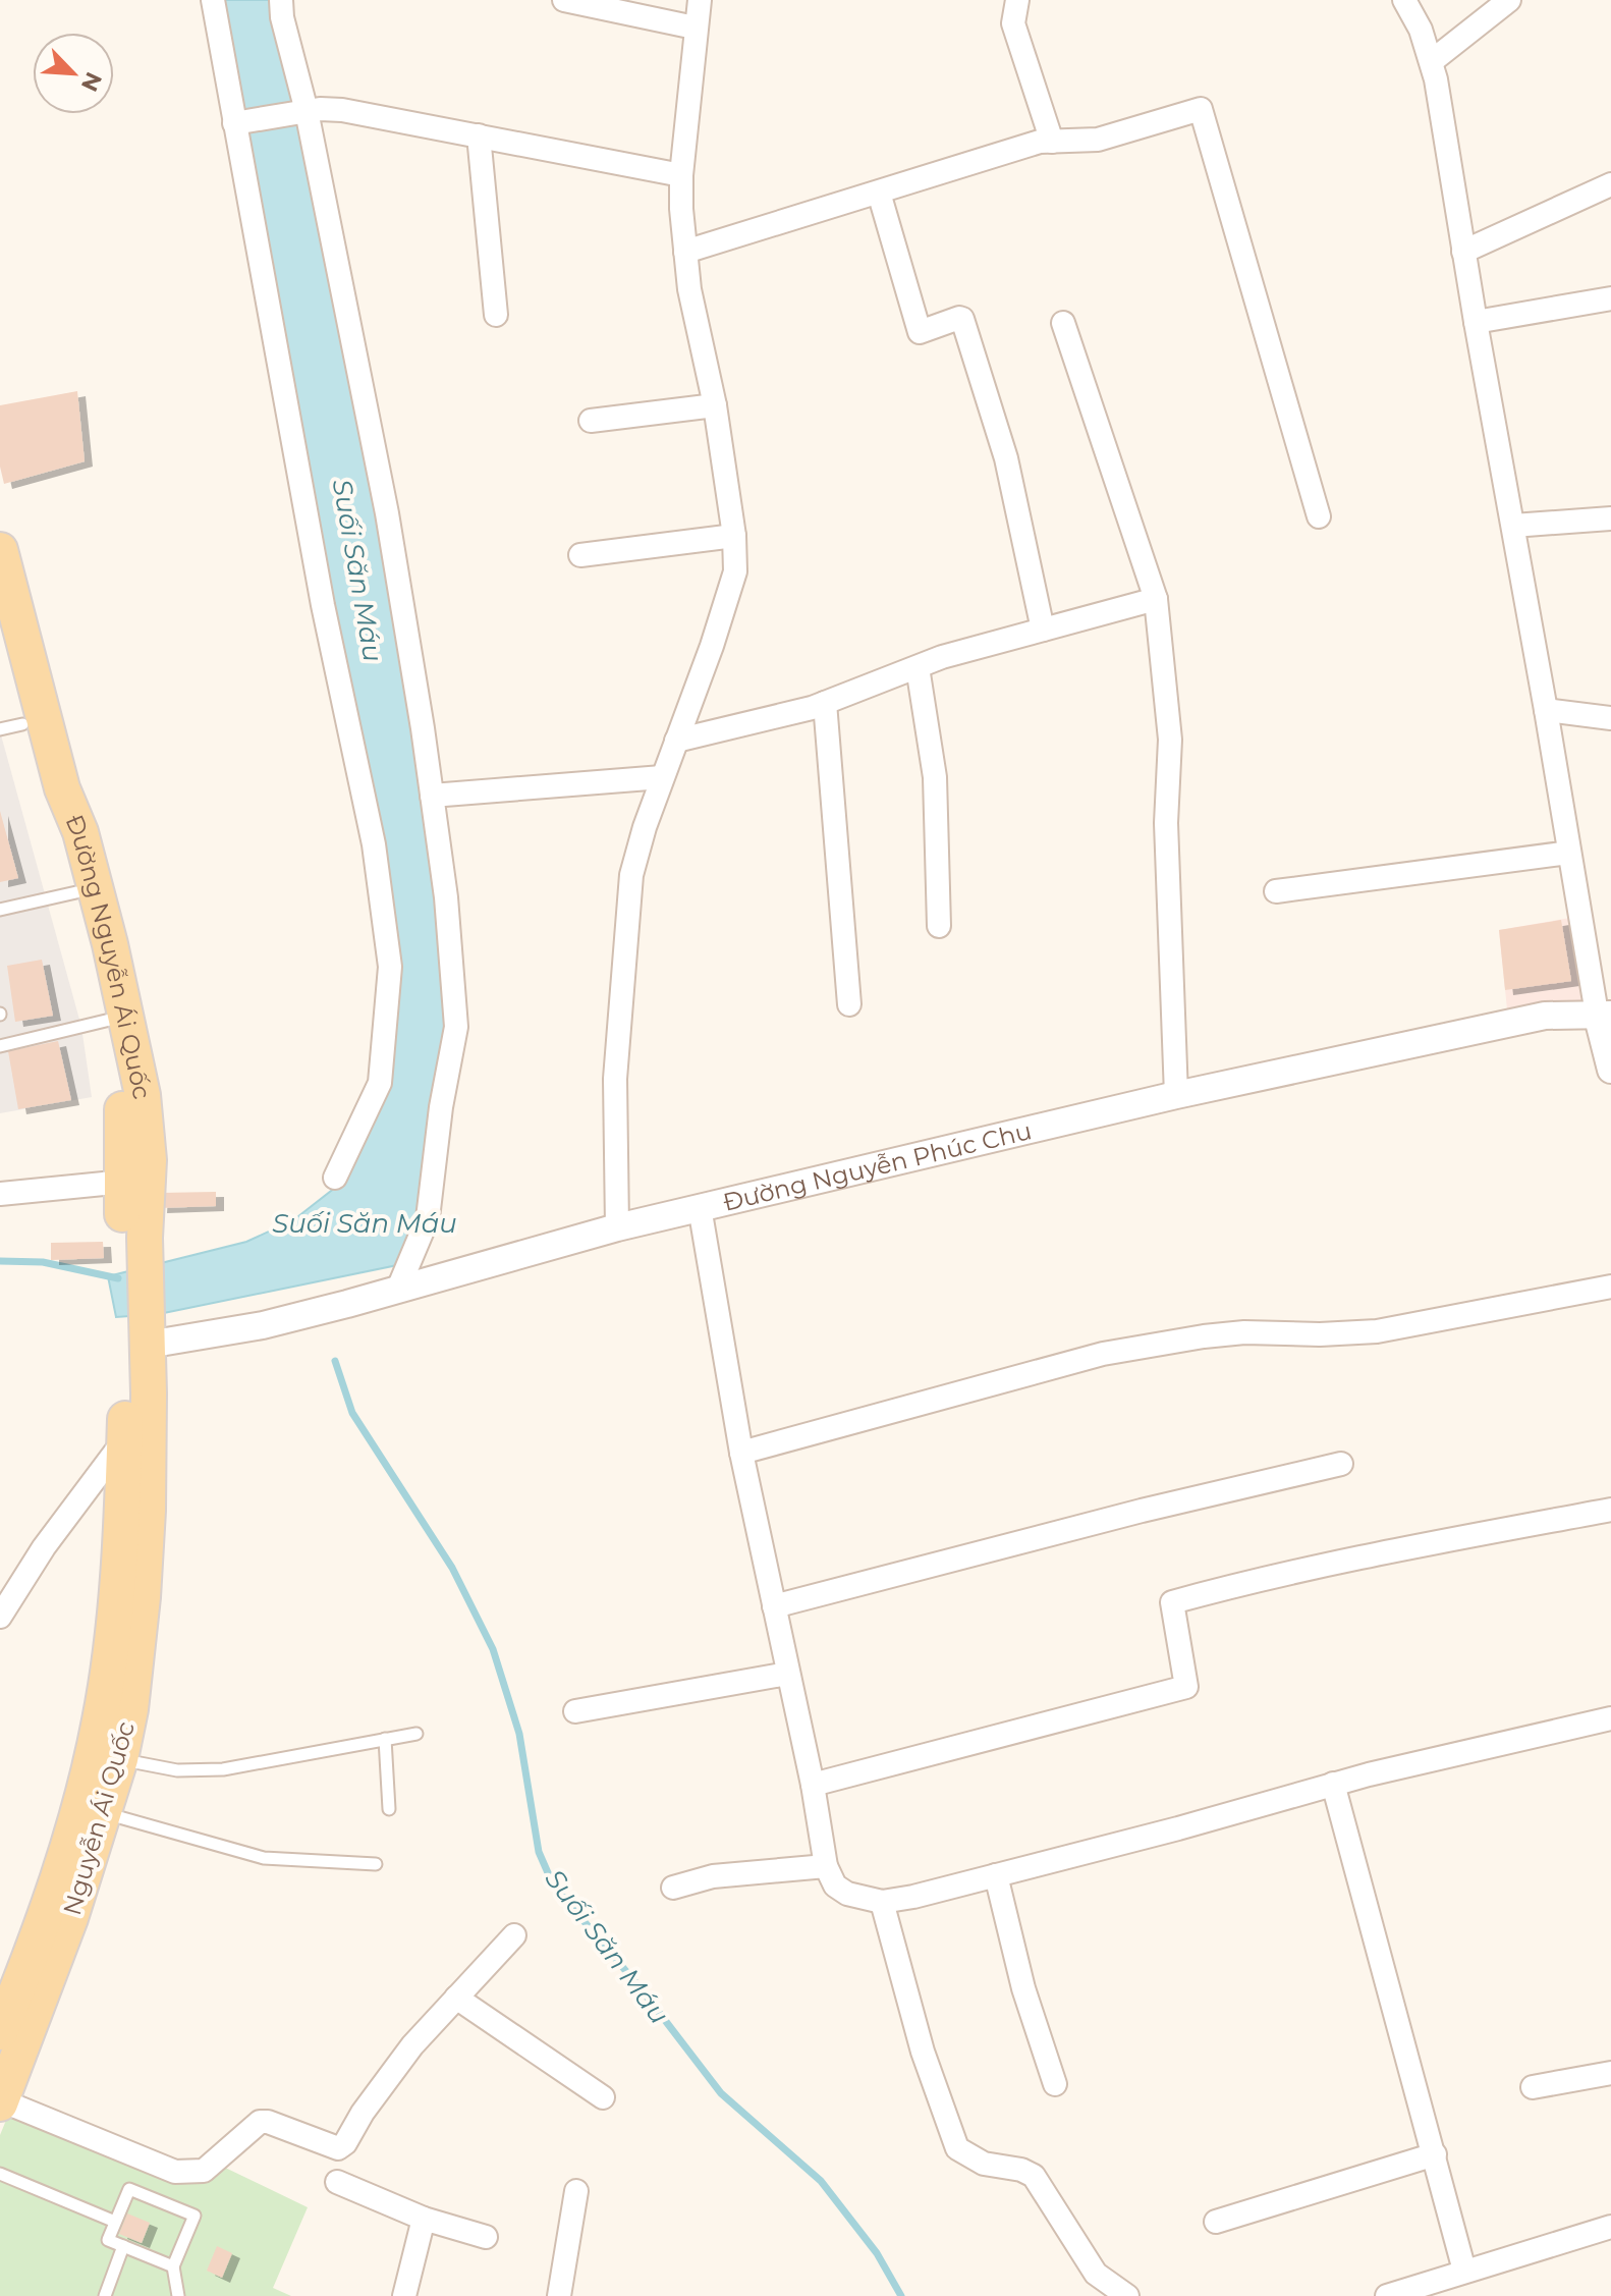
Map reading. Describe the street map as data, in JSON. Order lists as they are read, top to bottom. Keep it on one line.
{"streets":{"main road":["Đường Nguyễn Ái Quốc","Nguyễn Ái Quốc"],"street":["Đường Nguyễn Phúc Chu"]},"crossings":[["Đường Nguyễn Ái Quốc","Đường Nguyễn Phúc Chu"],["Đường Nguyễn Ái Quốc","Nguyễn Ái Quốc"],["Đường Nguyễn Phúc Chu","Nguyễn Ái Quốc"]],"water":["Suối Săn Máu"],"north":"bottom right"}
